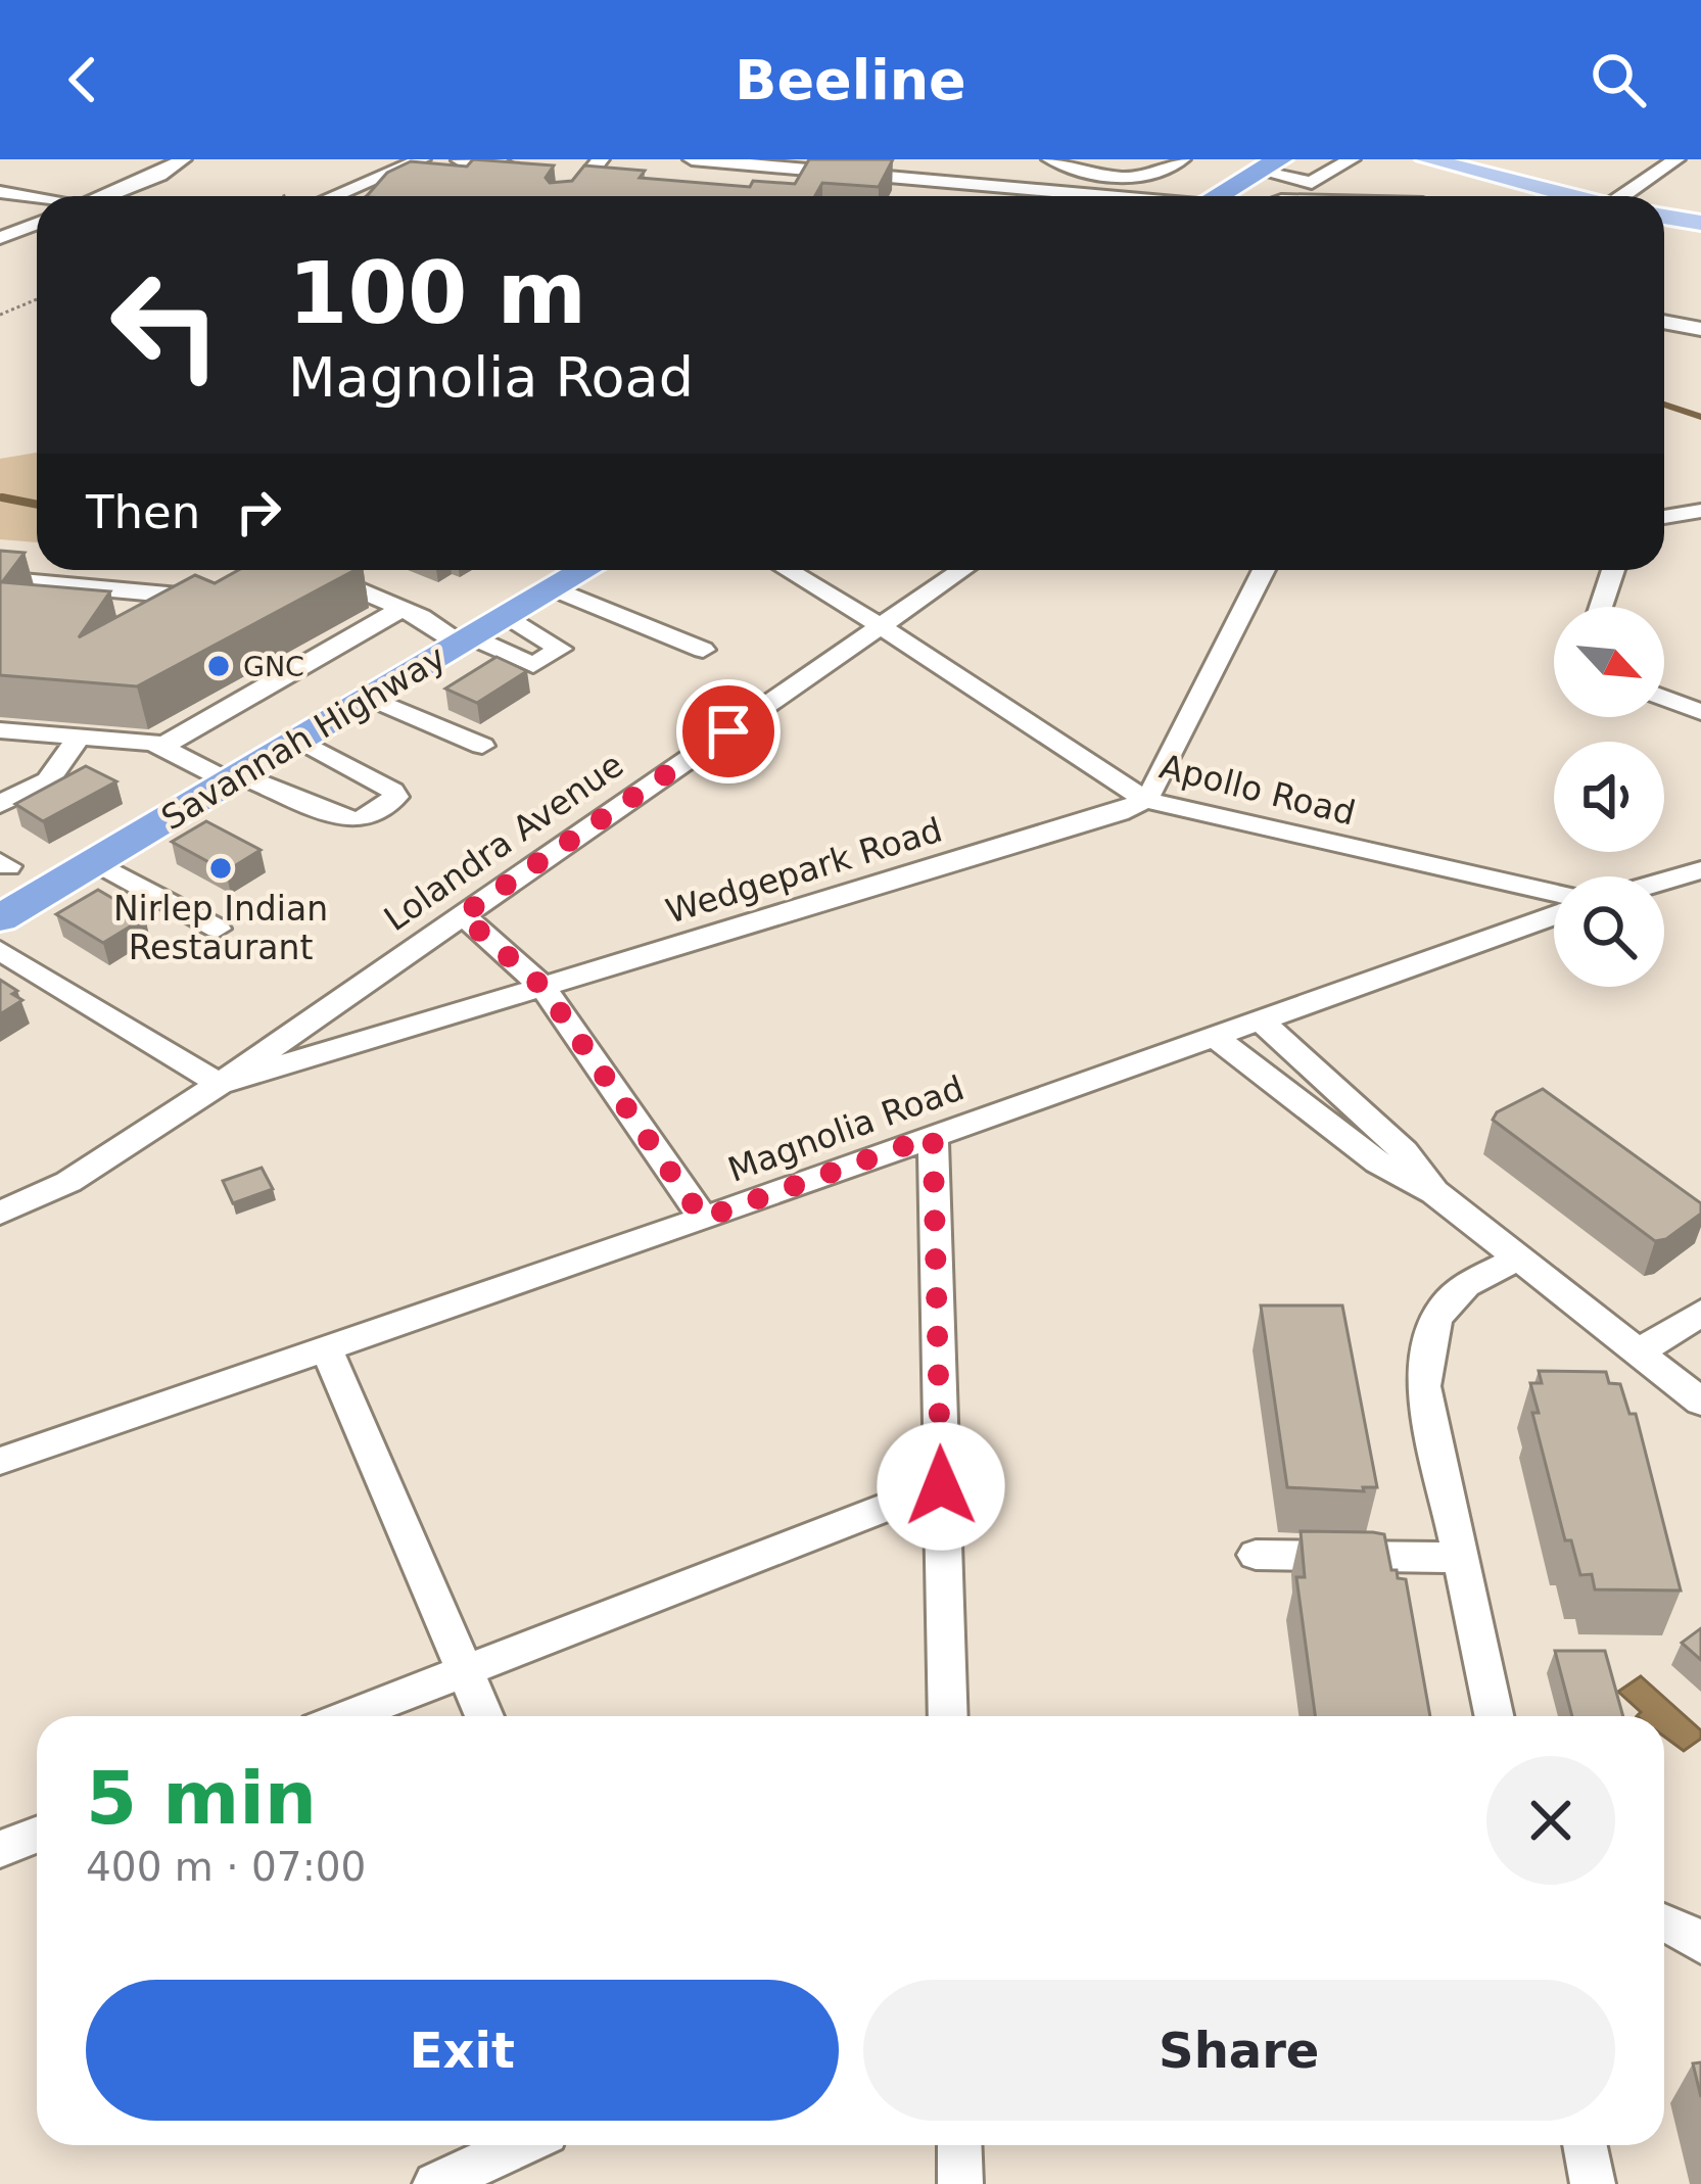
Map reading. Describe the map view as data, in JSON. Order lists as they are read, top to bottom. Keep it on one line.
{"streets":{"highway":["Savannah Highway"],"street":["Apollo Road","Lolandra Avenue","Wedgepark Road","Magnolia Road"]},"crossings":[["Apollo Road","Lolandra Avenue"],["Apollo Road","Wedgepark Road"],["Lolandra Avenue","Wedgepark Road"]],"places":["GNC","Nirlep Indian Restaurant"],"north":"bottom right","page":{"header":"Beeline","turn":["100 m","Magnolia Road"],"then":"Then","heading":["5 min","400 m · 07:00"],"buttons":["Exit","Share"]}}
